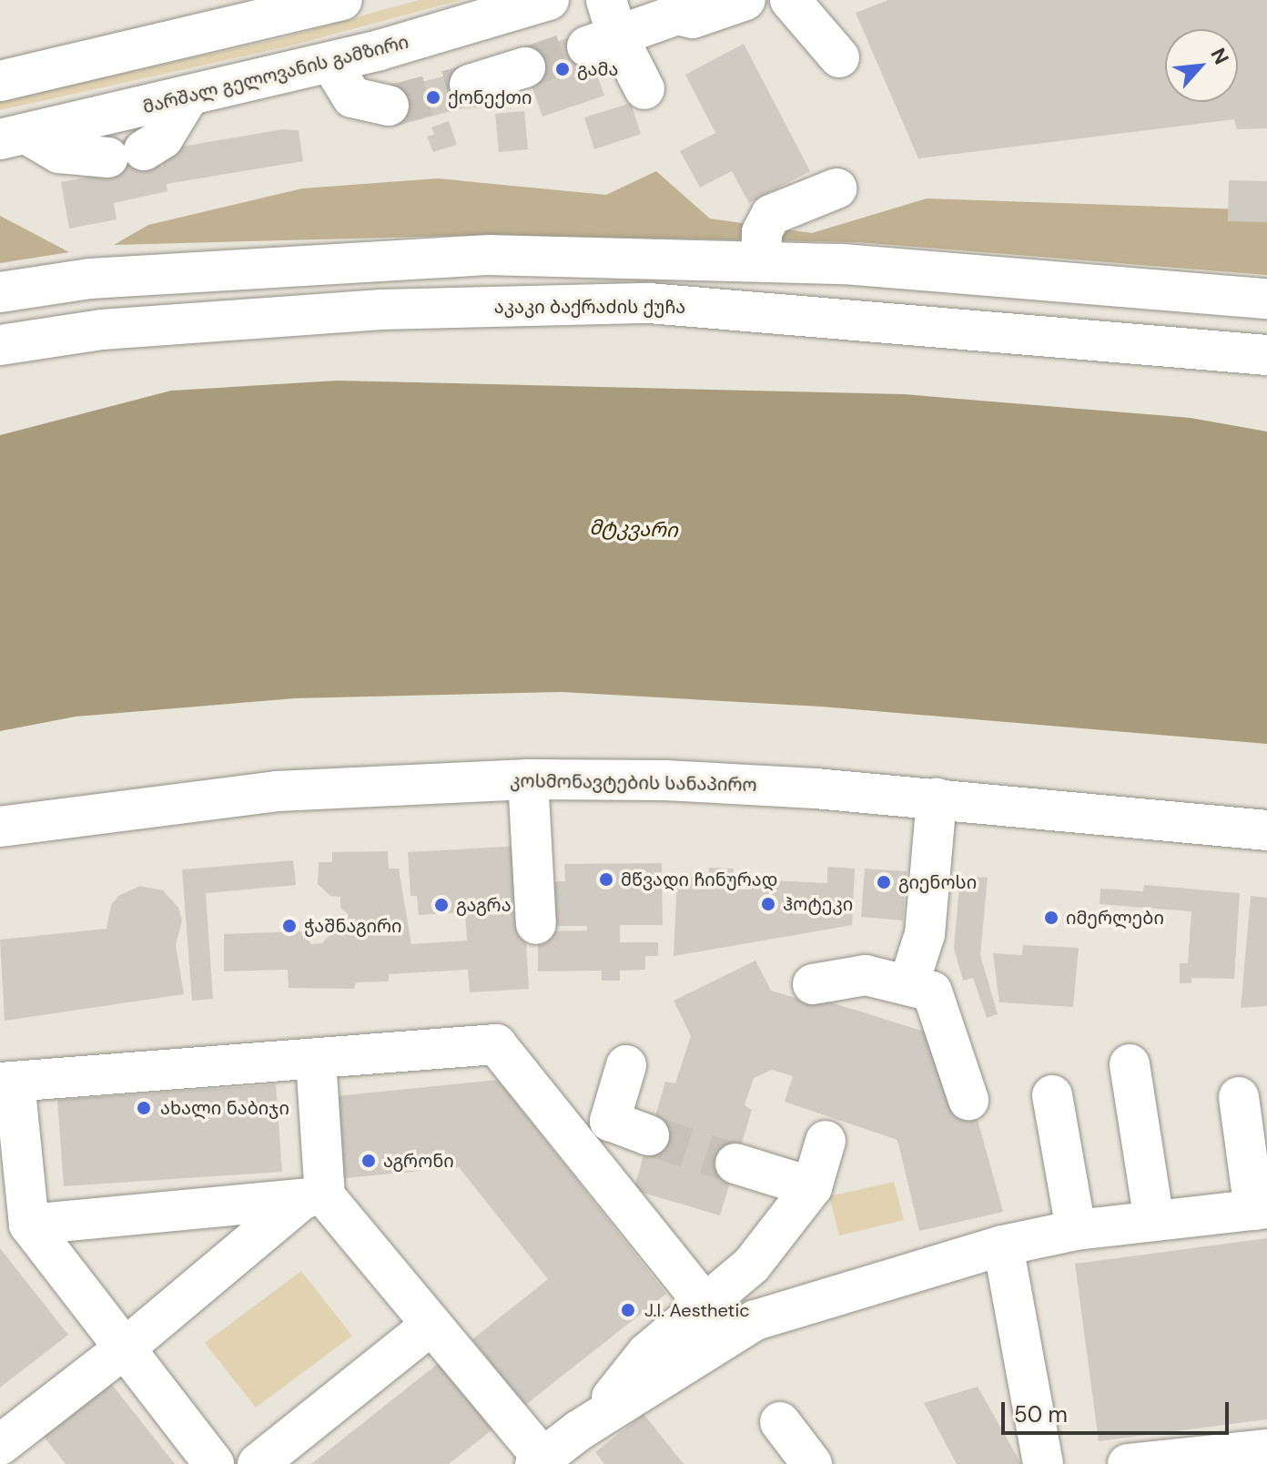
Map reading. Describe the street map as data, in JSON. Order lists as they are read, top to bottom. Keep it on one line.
{"streets":{"main road":["მარშალ გელოვანის გამზირი","აკაკი ბაქრაძის ქუჩა","კოსმონავტების სანაპირო"]},"water":["მტკვარი"],"places":["გამა","ქონექთი","მწვადი ჩინურად","გიენოსი","ჰოტეკი","გაგრა","იმერლები","ჭაშნაგირი","ახალი ნაბიჯი","აგრონი","J.I. Aesthetic"],"scale_bar":"50 m","north":"top right"}
